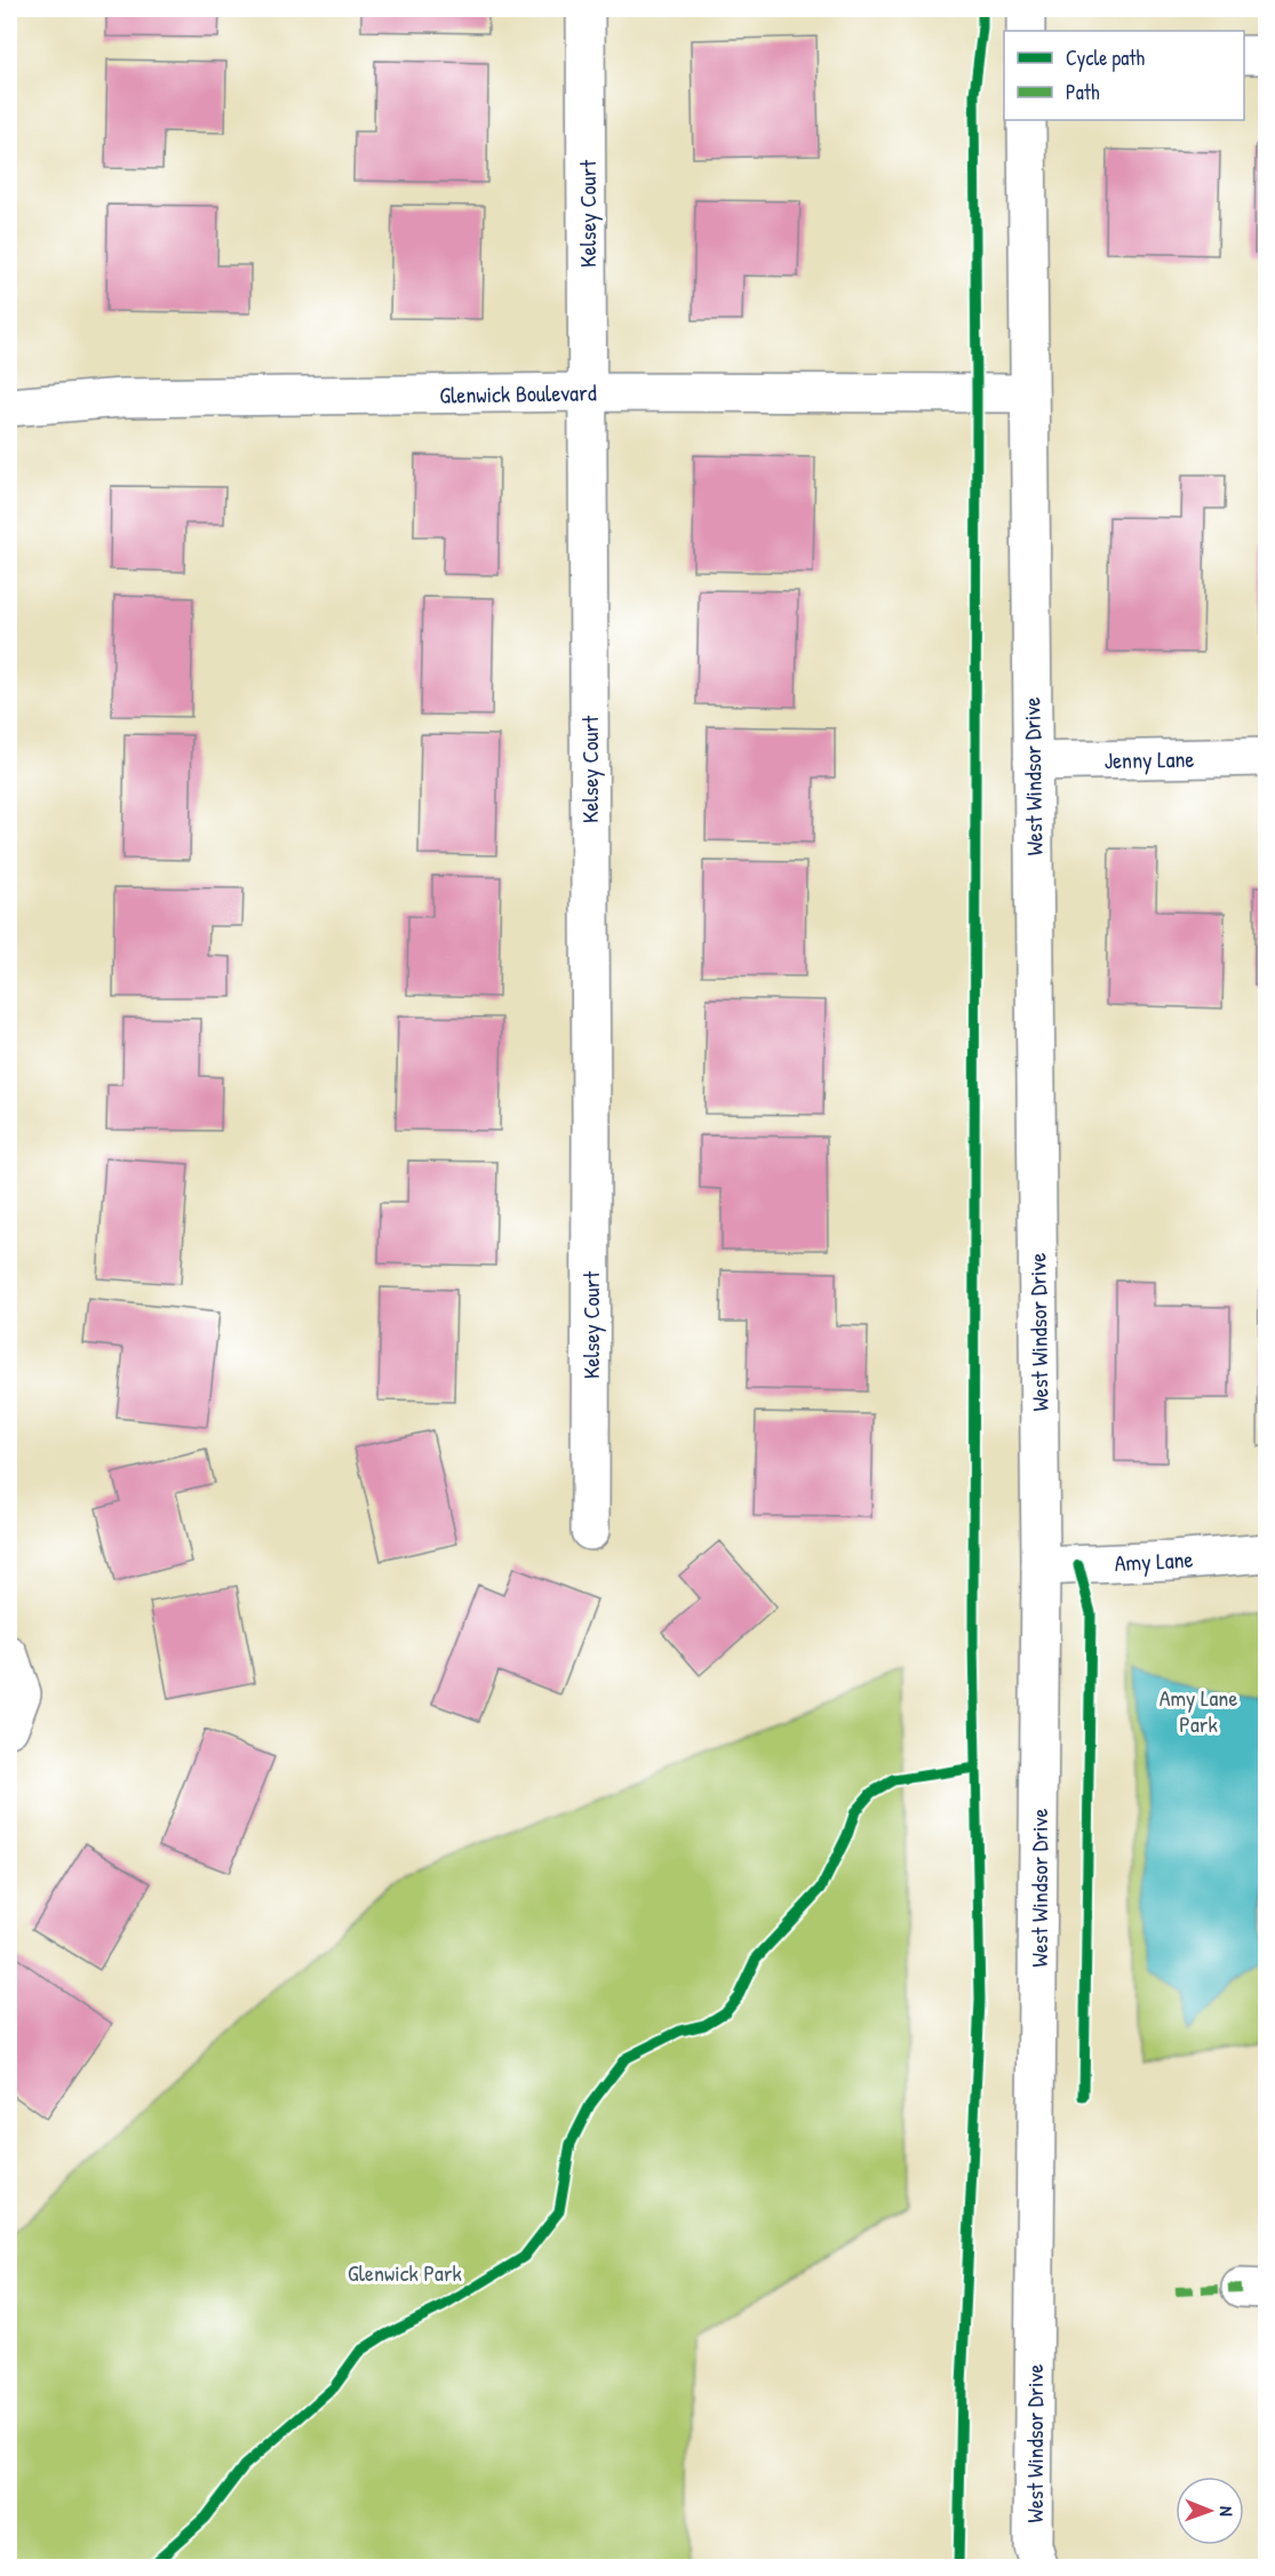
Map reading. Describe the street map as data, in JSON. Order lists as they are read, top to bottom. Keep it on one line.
{"streets":{"street":["Kelsey Court","Glenwick Boulevard","Jenny Lane","West Windsor Drive","Amy Lane"]},"crossings":[["Kelsey Court","Glenwick Boulevard"],["Glenwick Boulevard","West Windsor Drive"],["Jenny Lane","West Windsor Drive"],["West Windsor Drive","Amy Lane"]],"parks":["Amy Lane Park","Glenwick Park"],"legend":["Cycle path","Path"],"north":"right"}
